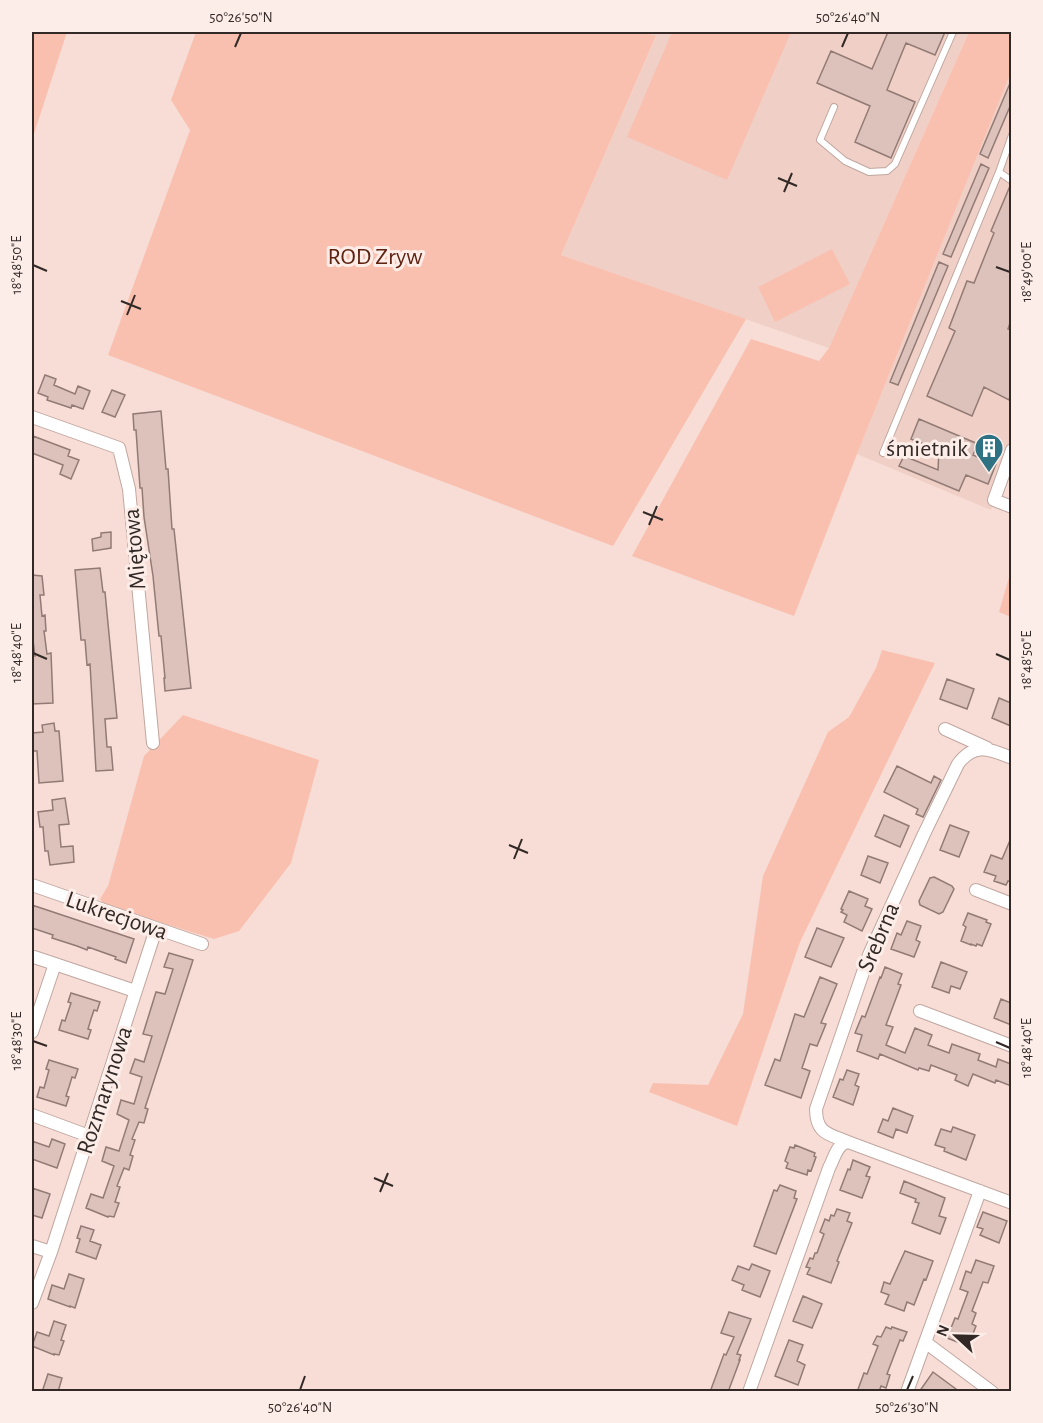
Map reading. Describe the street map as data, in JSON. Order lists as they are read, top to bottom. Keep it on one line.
{"streets":{"street":["Miętowa","Lukrecjowa","Srebrna","Rozmarynowa"]},"crossings":[["Lukrecjowa","Rozmarynowa"]],"parks":["ROD Zryw"],"places":{"building":["śmietnik"]},"north":"left","coordinates":["50°26'50\"N","50°26'40\"N","18°48'50\"E","18°49'00\"E","18°48'40\"E","18°48'30\"E","50°26'30\"N"]}
